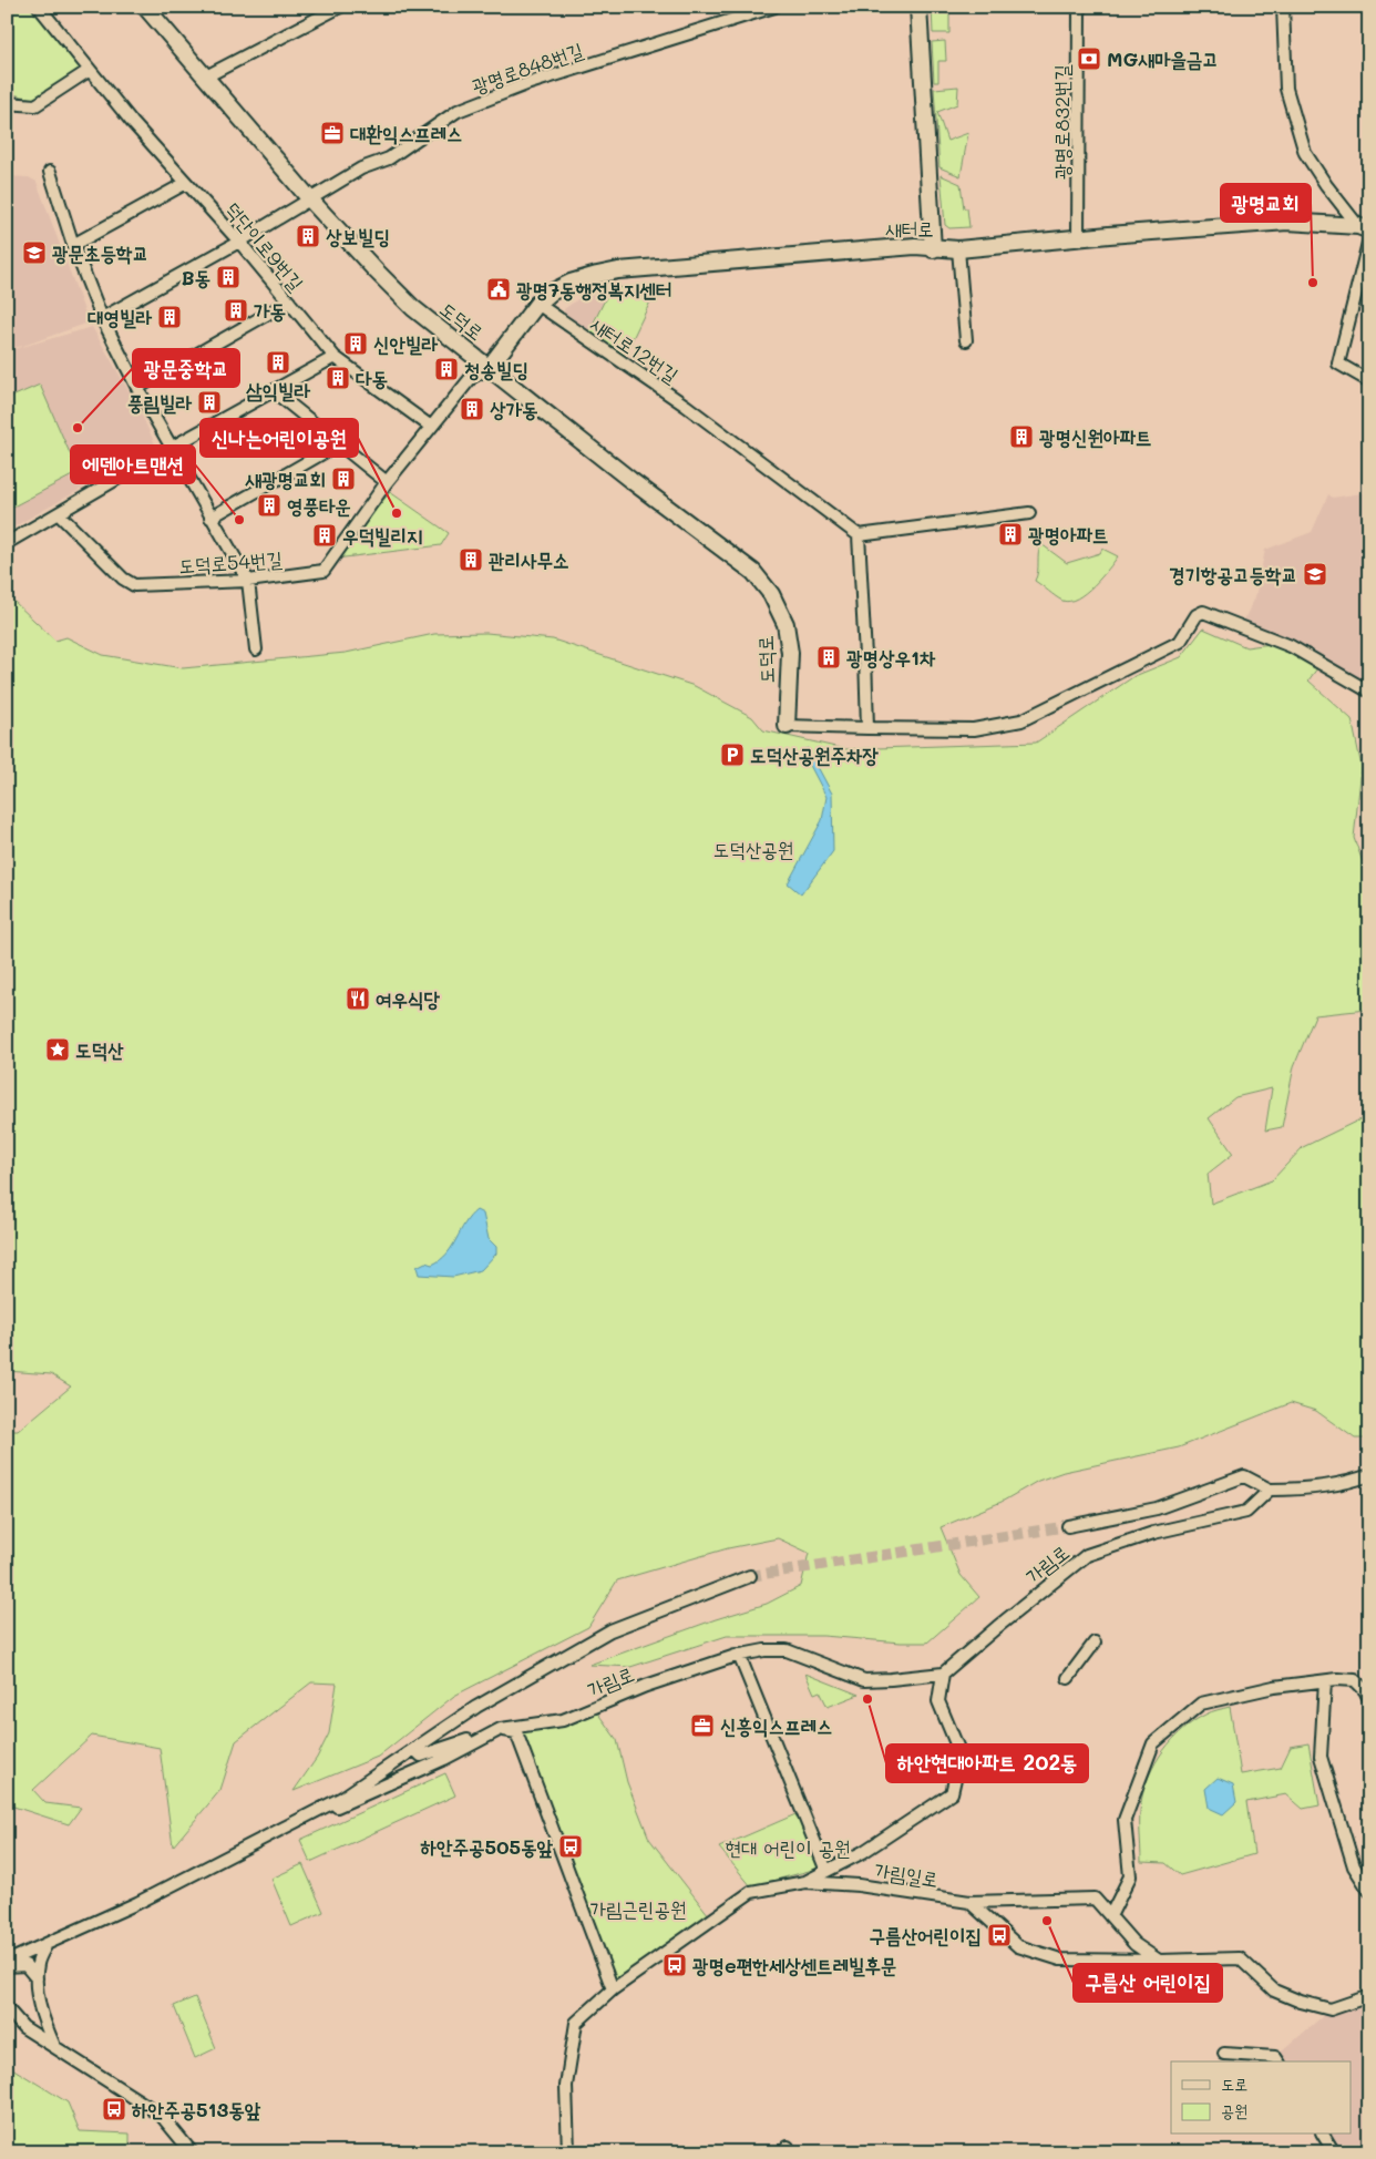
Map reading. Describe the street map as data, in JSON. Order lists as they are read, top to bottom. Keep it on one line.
{"streets":{"street":["광명로848번길","광명로832번길","새터로","덕단이로9번길","도덕로","새터로12번길","도덕로54번길","가림로","가림일로"]},"crossings":[["광명로848번길","덕단이로9번길"],["광명로848번길","도덕로"],["광명로832번길","새터로"],["새터로","도덕로"],["새터로","새터로12번길"],["새터로","도덕로54번길"],["덕단이로9번길","도덕로54번길"],["도덕로","도덕로54번길"]],"parks":["도덕산공원","현대 어린이 공원","가림근린공원"],"places":{"bank":["MG새마을금고"],"office":["대환익스프레스","신흥익스프레스"],"building":["상보빌딩","B동","가동","대영빌라","신안빌라","삼익빌라","청송빌딩","다동","풍림빌라","상가동","광명신원아파트","새광명교회","영풍타운","광명아파트","우덕빌리지","관리사무소","광명상우1차"],"school or university":["광문초등학교","경기항공고등학교"],"other":["광명교회","광문중학교","신나는어린이공원","에덴아트맨션","하안현대아파트 202동","구름산 어린이집"],"public building":["광명7동행정복지센터"],"parking":["도덕산공원주차장"],"restaurant":["여우식당"],"place":["도덕산"],"bus stop":["하안주공505동앞","구름산어린이집","광명e편한세상센트레빌후문","하안주공513동앞"]},"legend":["도로","공원"]}
